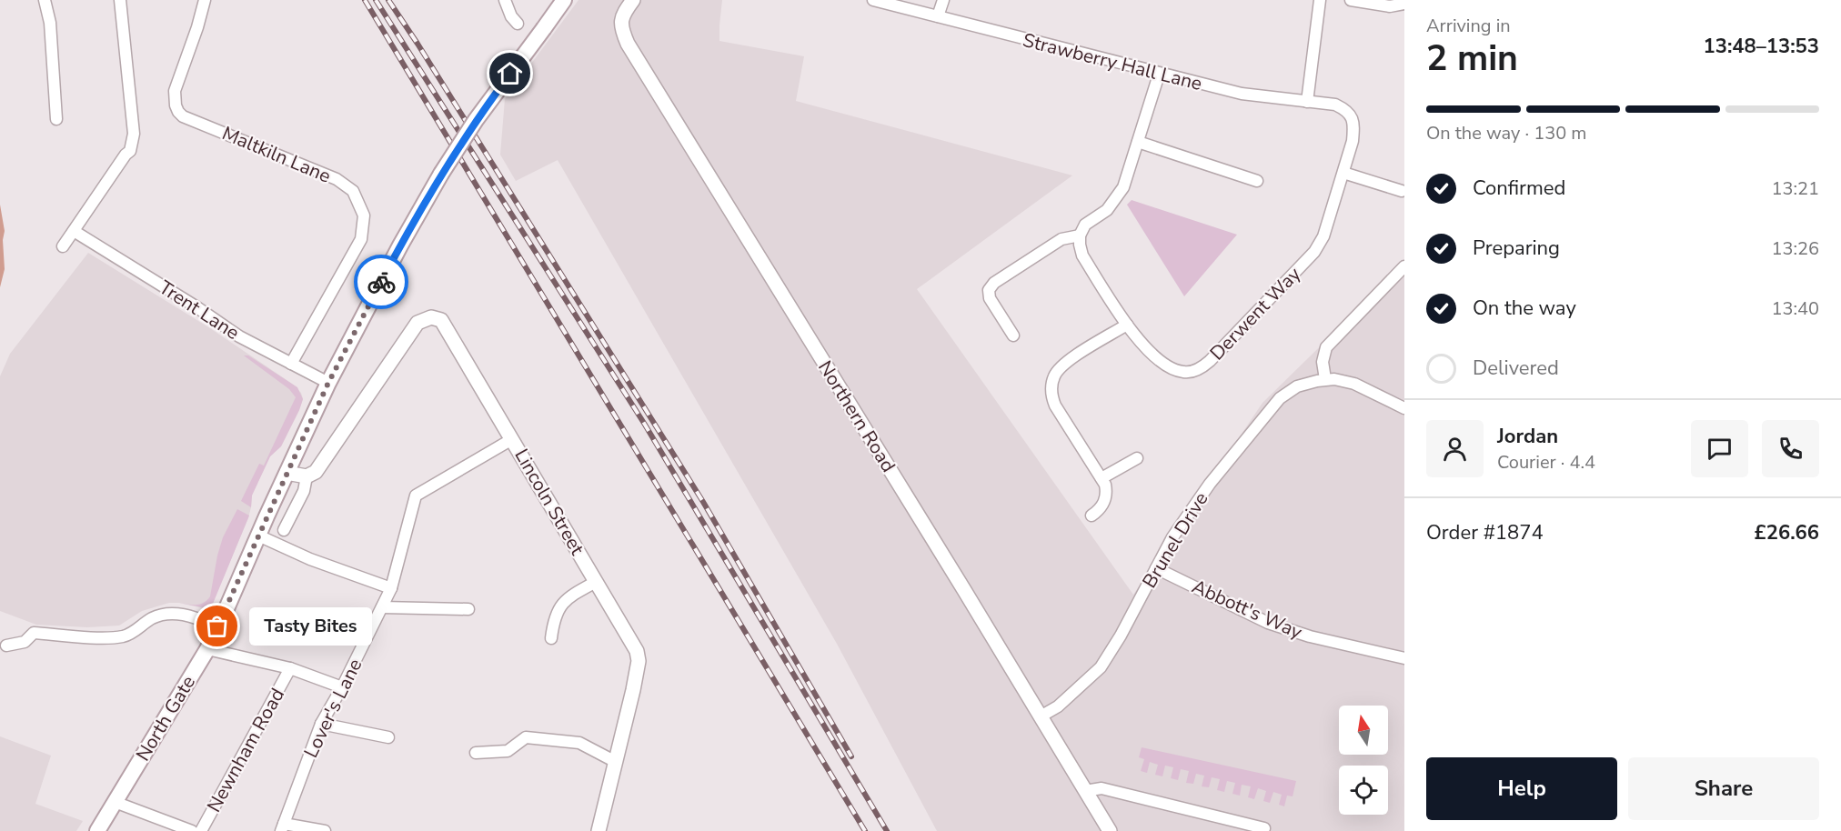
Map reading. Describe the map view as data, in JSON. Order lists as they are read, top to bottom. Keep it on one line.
{"streets":{"main road":["North Gate"],"street":["Strawberry Hall Lane","Maltkiln Lane","Trent Lane","Derwent Way","Northern Road","Lincoln Street","Brunel Drive","Abbott's Way","Lover's Lane","Newnham Road"]},"crossings":[["Strawberry Hall Lane","Derwent Way"],["Maltkiln Lane","Trent Lane"],["Trent Lane","North Gate"],["Northern Road","Brunel Drive"],["Lincoln Street","Lover's Lane"],["Brunel Drive","Abbott's Way"]],"places":["Tasty Bites"],"north":"top","page":{"heading":["2 min","Arriving in","13:48–13:53"],"panel":["Jordan","Courier · 4.4","Order #1874","£26.66"],"bar":"On the way · 130 m","list":[["Confirmed","13:21"],["Preparing","13:26"],["On the way","13:40"],"Delivered"],"bubble":"Tasty Bites","buttons":["Help","Share"]}}
